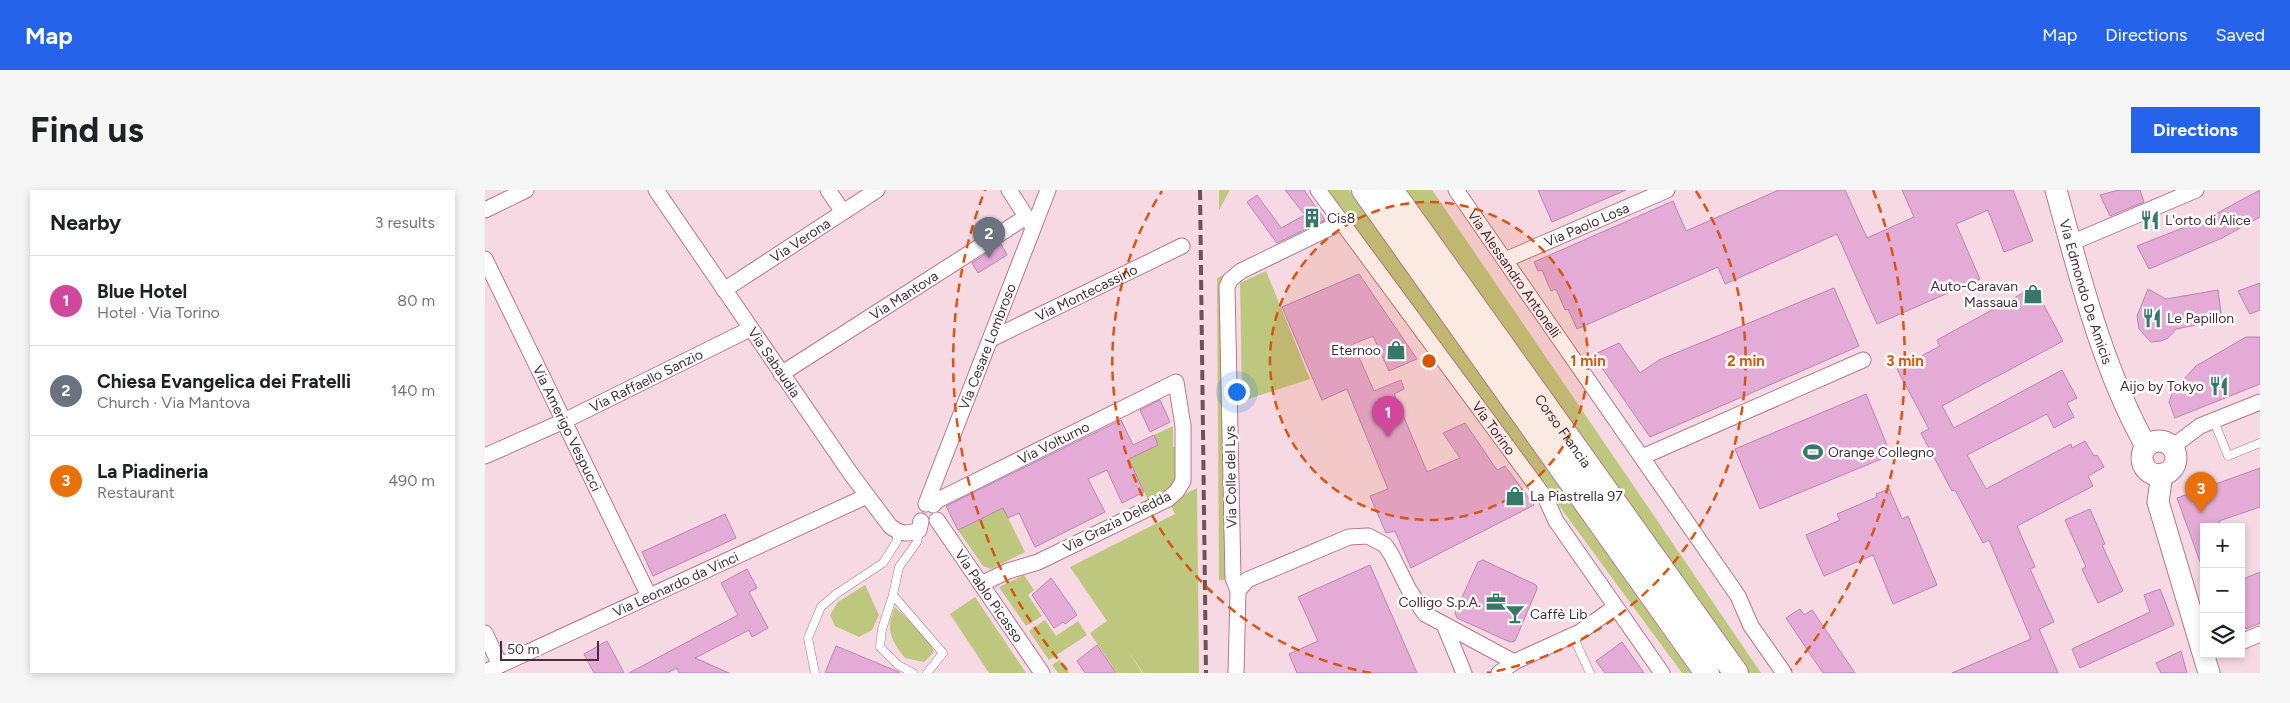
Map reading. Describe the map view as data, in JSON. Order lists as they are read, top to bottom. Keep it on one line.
{"streets":{"main road":["Corso Francia"],"street":["Via Paolo Losa","Via Verona","Via Alessandro Antonelli","Via Montecassino","Via Edmondo De Amicis","Via Mantova","Via Cesare Lombroso","Via Sabaudia","Via Raffaello Sanzio","Via Amerigo Vespucci","Via Torino","Via Volturno","Via Colle del Lys","Via Grazia Deledda","Via Leonardo da Vinci","Via Pablo Picasso"]},"crossings":[["Via Paolo Losa","Via Alessandro Antonelli"],["Via Verona","Via Sabaudia"],["Via Montecassino","Via Cesare Lombroso"],["Via Mantova","Via Cesare Lombroso"],["Via Mantova","Via Sabaudia"],["Via Cesare Lombroso","Via Volturno"],["Via Cesare Lombroso","Via Pablo Picasso"],["Via Sabaudia","Via Raffaello Sanzio"],["Via Sabaudia","Via Leonardo da Vinci"],["Via Raffaello Sanzio","Via Amerigo Vespucci"],["Via Amerigo Vespucci","Via Leonardo da Vinci"],["Via Torino","Via Colle del Lys"],["Via Volturno","Via Grazia Deledda"],["Via Volturno","Via Pablo Picasso"],["Via Grazia Deledda","Via Pablo Picasso"]],"places":{"building":["Cis8"],"restaurant":["L'orto di Alice","Le Papillon","Aijo by Tokyo"],"shop":["Auto-Caravan Massaua","Eternoo","La Piastrella 97"],"sports":["Orange Collegno"],"office":["Colligo S.p.A."],"bar":["Caffè Lib"]},"scale_bar":"50 m","page":{"header":"Map","nav":["Map","Directions","Saved"],"buttons":"Directions","title":"Find us","heading":["Nearby","3 results"],"pins":["2","1","3"],"list":[{"mark":"1","name":"Blue Hotel","note":"Hotel · Via Torino","value":"80 m"},{"mark":"2","name":"Chiesa Evangelica dei Fratelli","note":"Church · Via Mantova","value":"140 m"},{"mark":"3","name":"La Piadineria","note":"Restaurant","value":"490 m"}],"map_buttons":["+","−"],"scale":"50 m"},"rings":["1 min","2 min","3 min"]}
